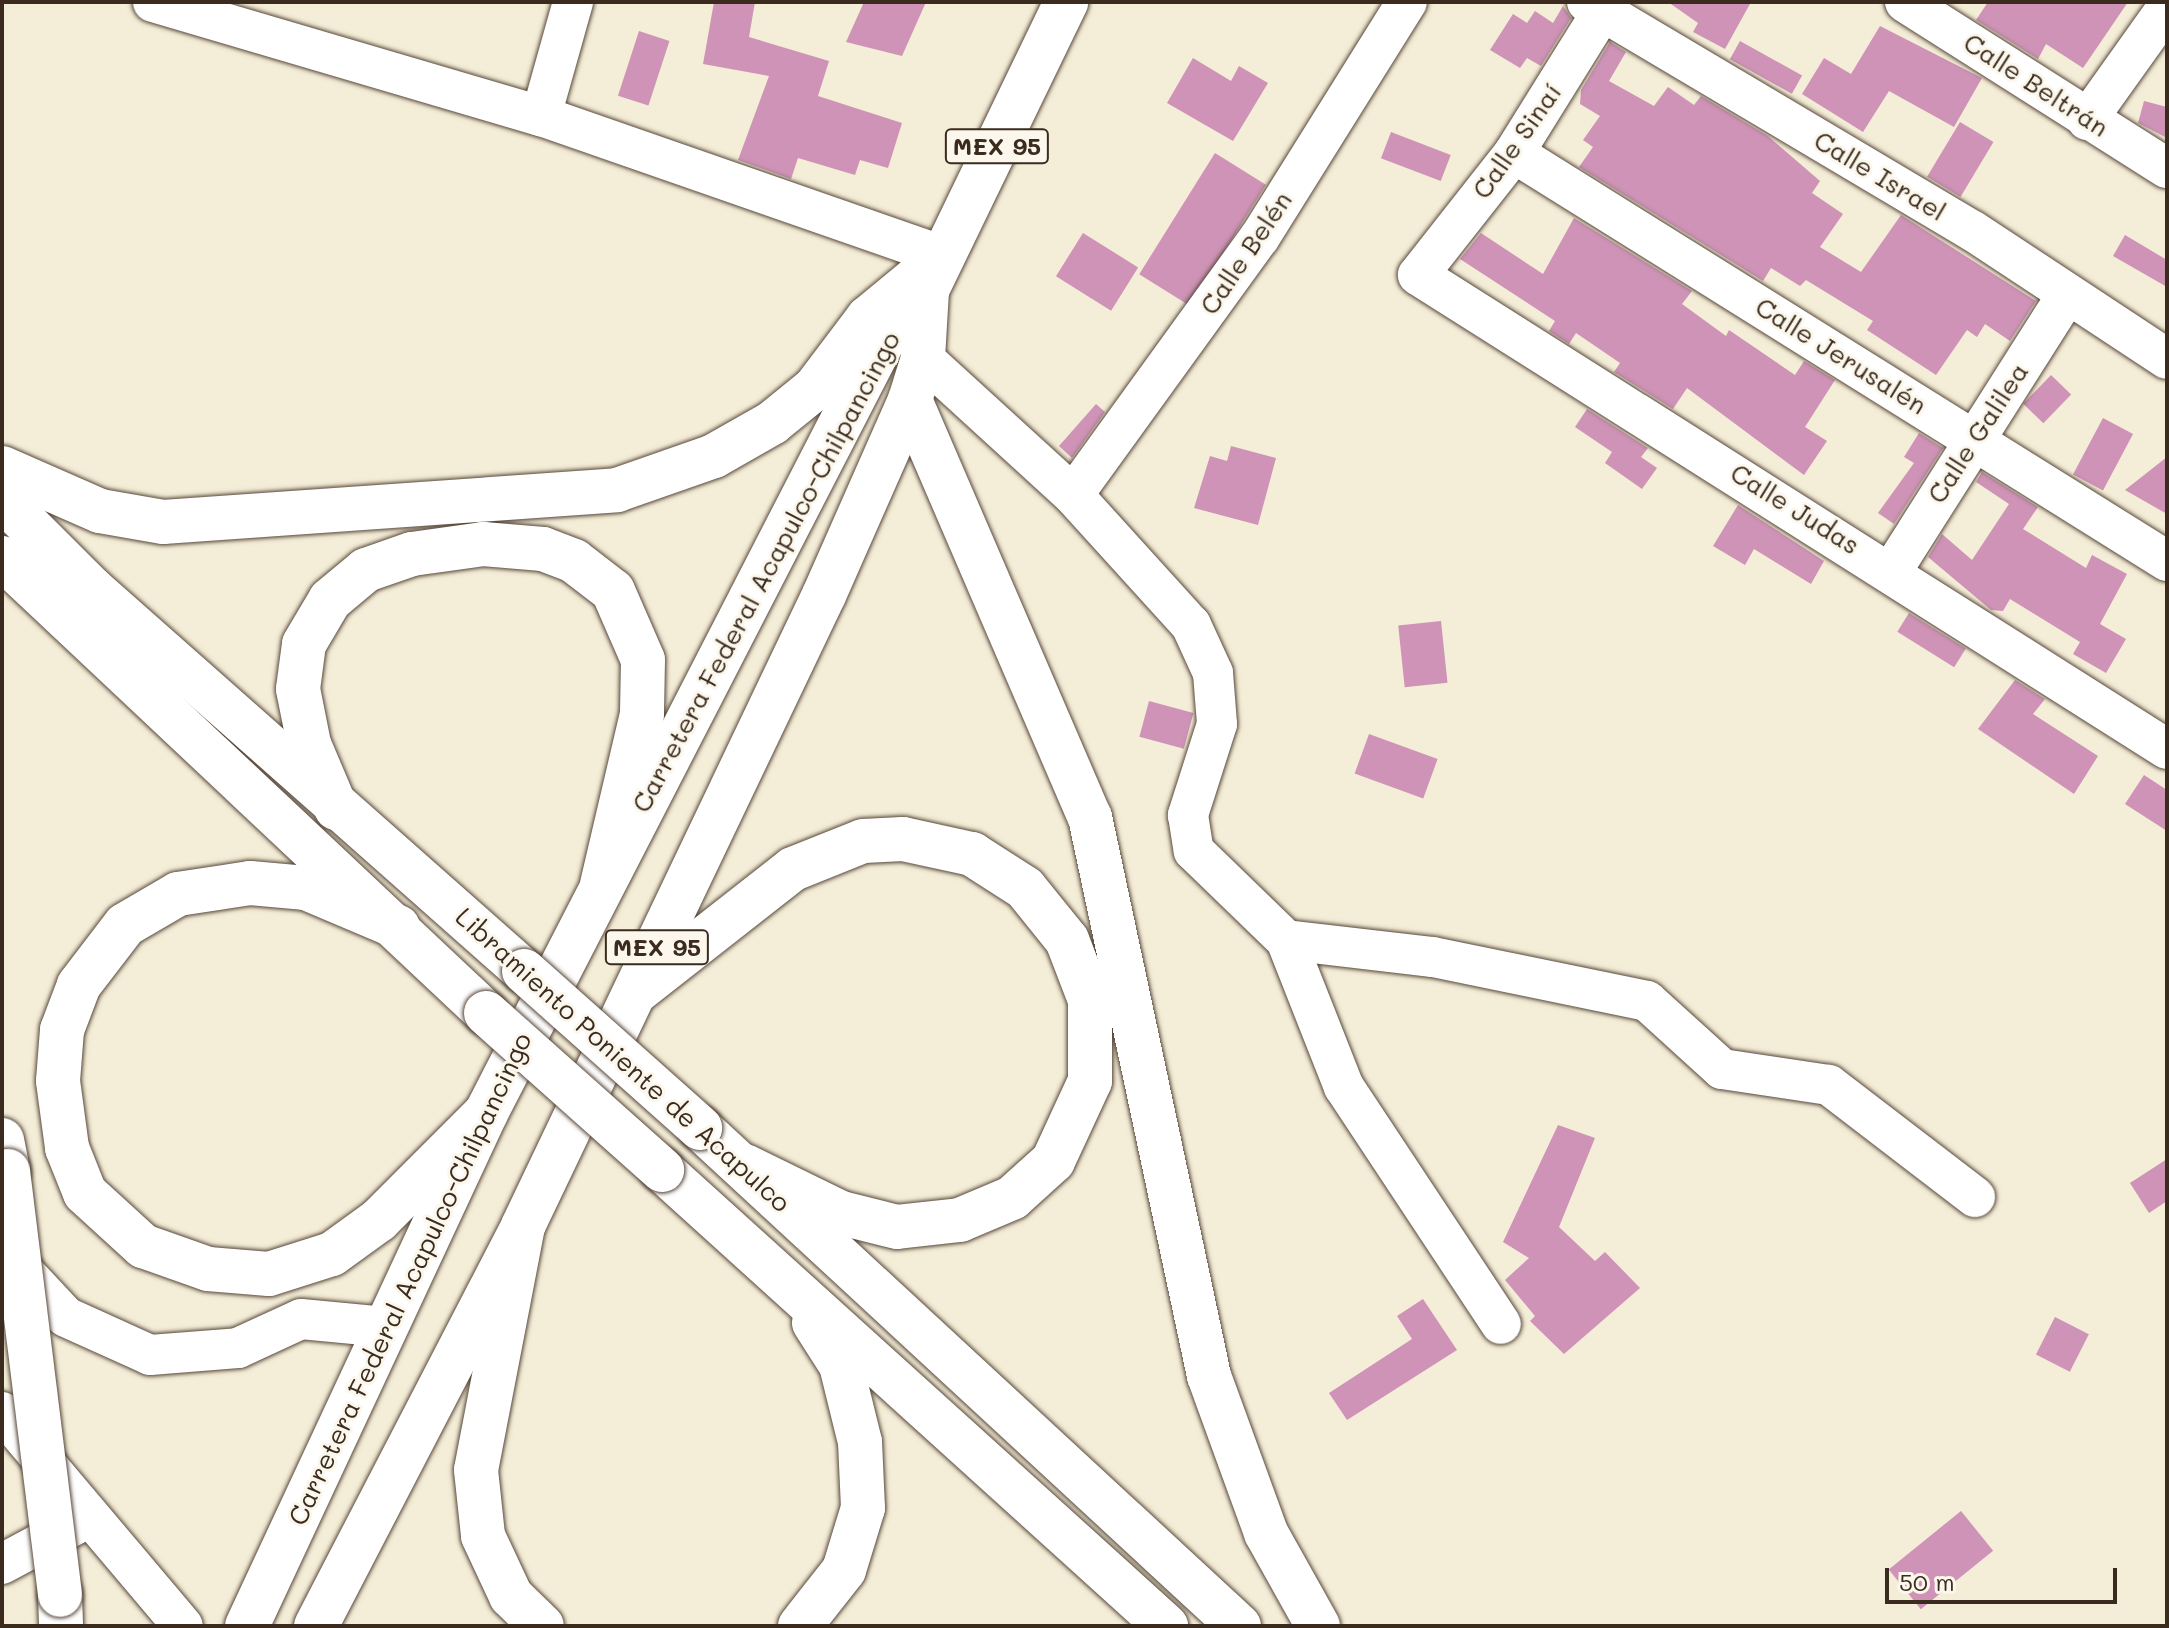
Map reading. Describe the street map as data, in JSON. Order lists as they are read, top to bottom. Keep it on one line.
{"streets":{"main road":["MEX 95","Carretera Federal Acapulco-Chilpancingo","Libramiento Poniente de Acapulco"],"street":["Calle Beltrán","Calle Sinaí","Calle Israel","Calle Belén","Calle Jerusalén","Calle Galilea","Calle Judas"]},"crossings":[["Calle Sinaí","Calle Israel"],["Calle Sinaí","Calle Jerusalén"],["Calle Sinaí","Calle Judas"],["MEX 95","Carretera Federal Acapulco-Chilpancingo"],["Calle Israel","Calle Galilea"],["Calle Jerusalén","Calle Galilea"],["Calle Galilea","Calle Judas"]],"scale_bar":"50 m"}
